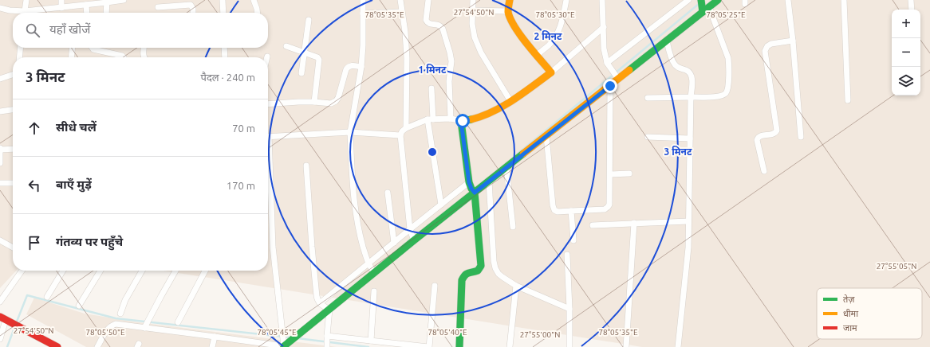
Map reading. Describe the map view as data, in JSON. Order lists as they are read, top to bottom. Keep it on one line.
{"legend":["तेज़","धीमा","जाम"],"page":{"map_buttons":["+","−"],"search":"यहाँ खोजें","heading":["3 मिनट","पैदल · 240 m"],"list":[["सीधे चलें","70 m"],["बाएँ मुड़ें","170 m"],"गंतव्य पर पहुँचे"]},"coordinates":["27°54'50\"N","78°05'25\"E","78°05'35\"E","78°05'30\"E","27°55'05\"N","78°05'50\"E","78°05'45\"E","78°05'40\"E","27°55'00\"N"],"rings":["2 मिनट","1 मिनट","3 मिनट"]}
